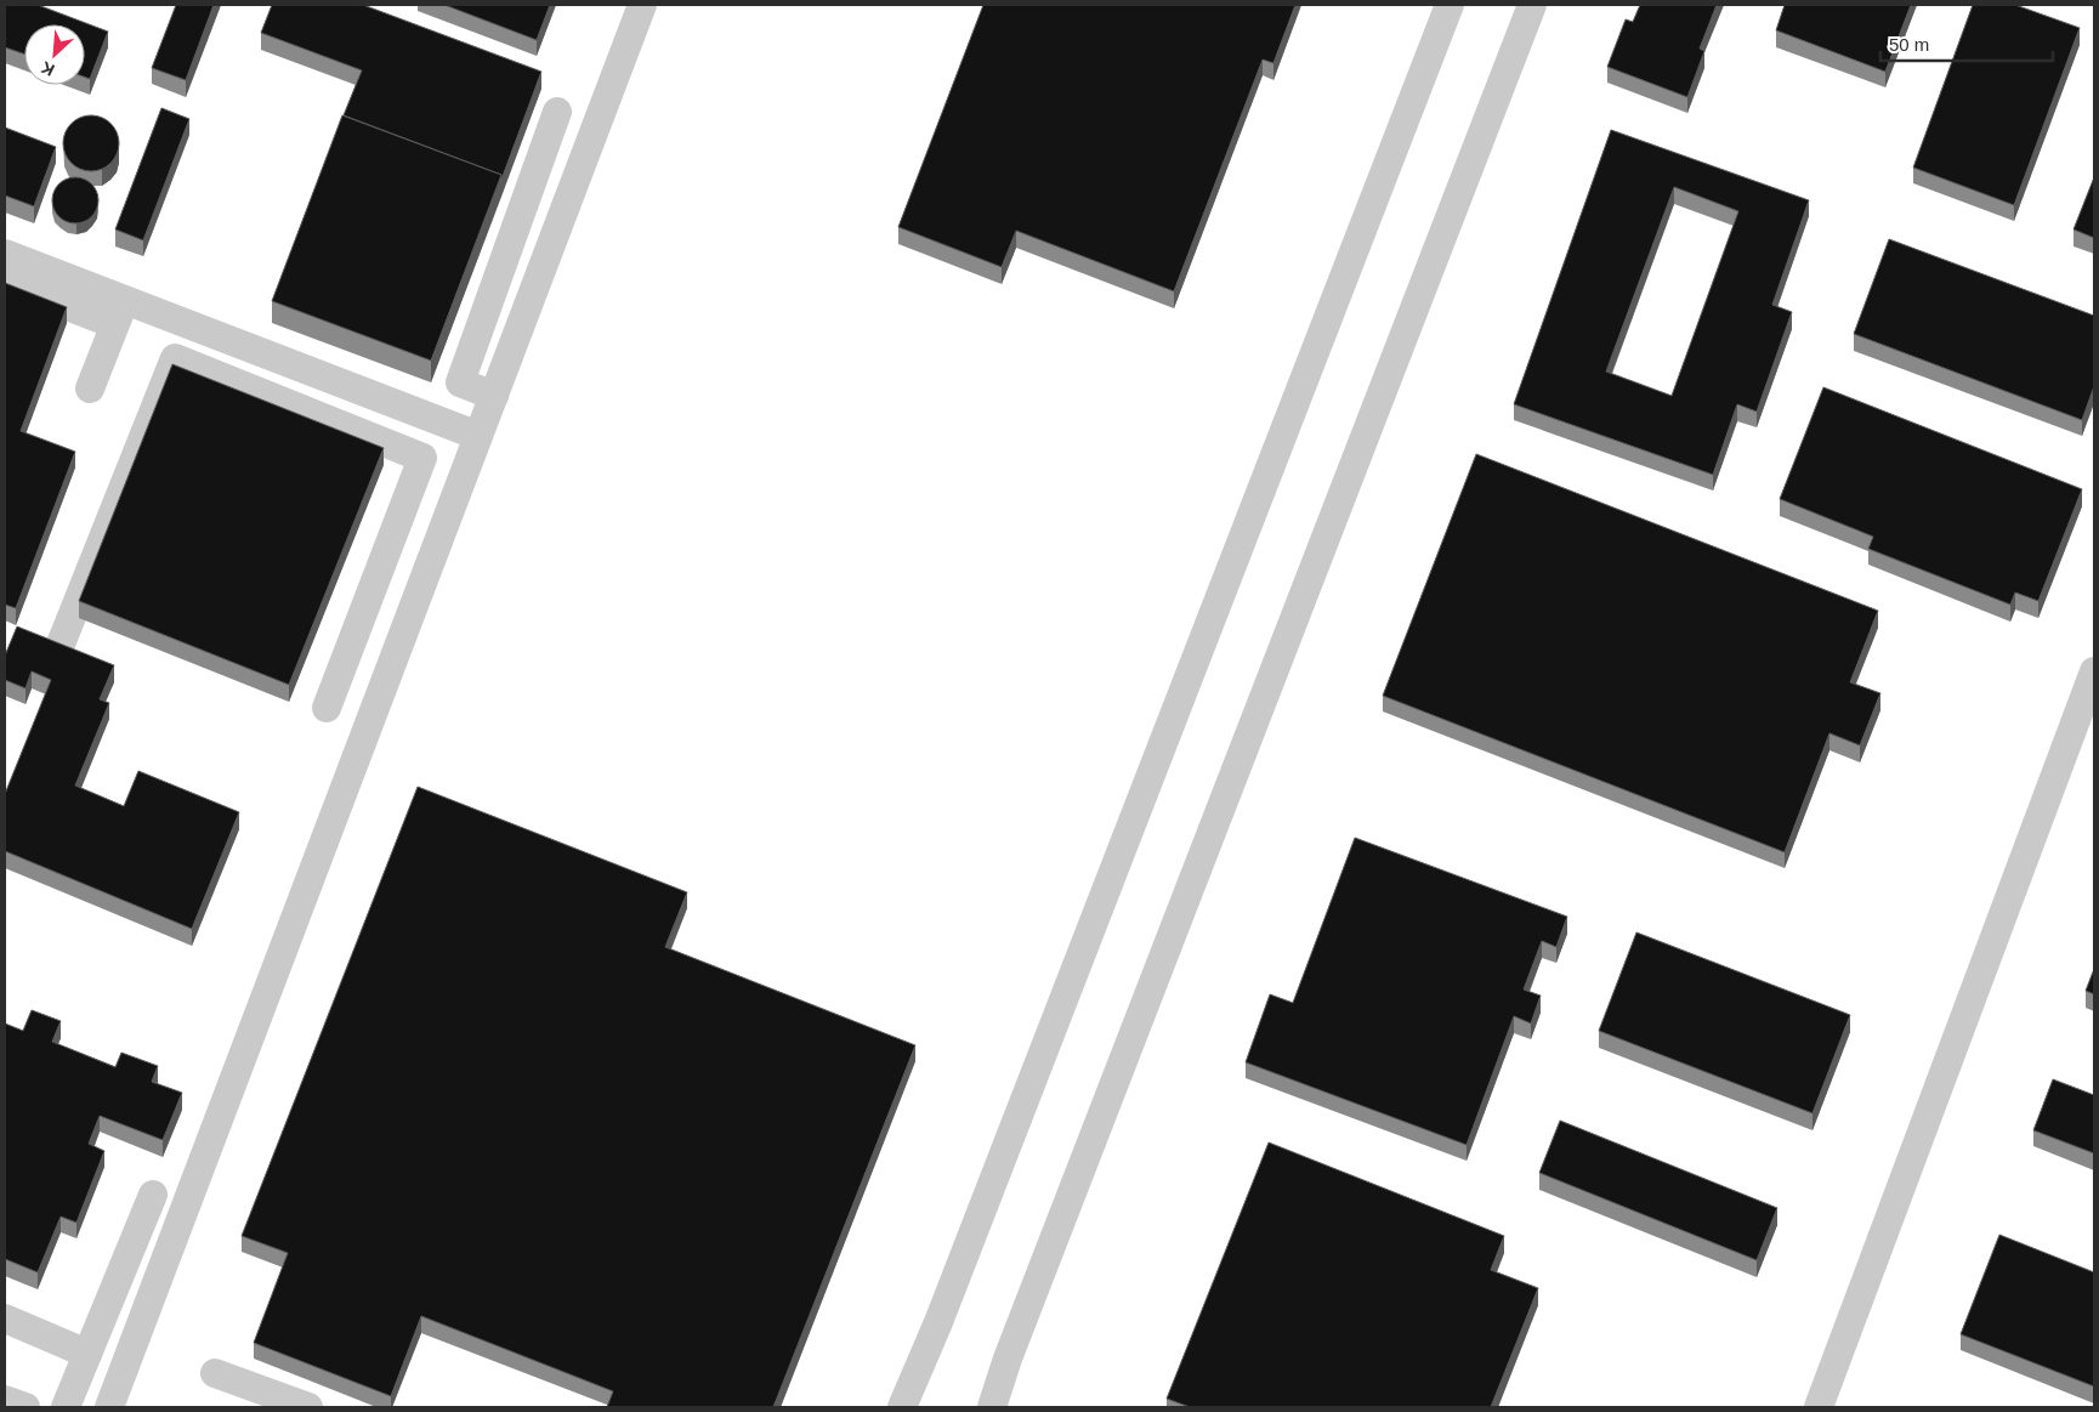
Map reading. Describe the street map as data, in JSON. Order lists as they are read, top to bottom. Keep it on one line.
{"scale_bar":"50 m","north":"bottom left"}
